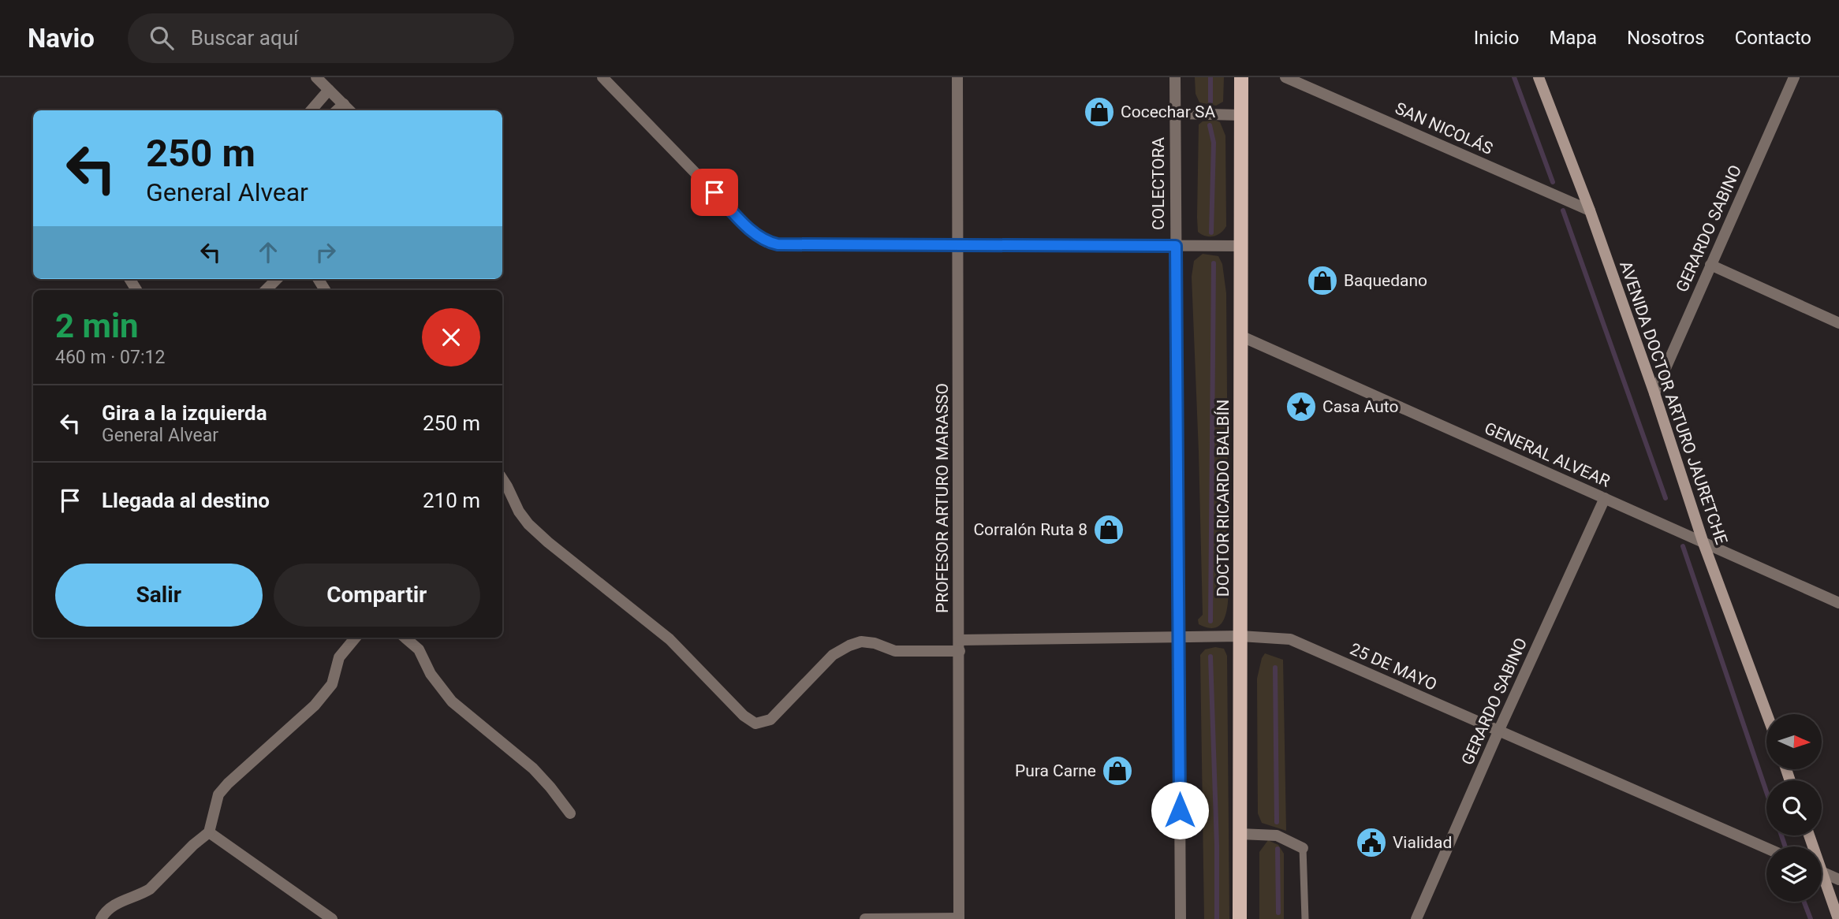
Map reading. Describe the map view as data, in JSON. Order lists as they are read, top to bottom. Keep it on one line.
{"streets":{"main road":["AVENIDA DOCTOR ARTURO JAURETCHE","DOCTOR RICARDO BALBÍN"],"street":["SAN NICOLÁS","COLECTORA","GERARDO SABINO","GENERAL ALVEAR","PROFESOR ARTURO MARASSO","25 DE MAYO"]},"crossings":[["SAN NICOLÁS","AVENIDA DOCTOR ARTURO JAURETCHE"],["COLECTORA","25 DE MAYO"],["GERARDO SABINO","AVENIDA DOCTOR ARTURO JAURETCHE"],["GERARDO SABINO","GENERAL ALVEAR"],["GERARDO SABINO","25 DE MAYO"],["AVENIDA DOCTOR ARTURO JAURETCHE","GENERAL ALVEAR"],["GENERAL ALVEAR","DOCTOR RICARDO BALBÍN"],["PROFESOR ARTURO MARASSO","25 DE MAYO"],["DOCTOR RICARDO BALBÍN","25 DE MAYO"]],"places":{"shop":["Cocechar SA","Baquedano","Corralón Ruta 8","Pura Carne"],"place":["Casa Auto"],"public building":["Vialidad"]},"north":"right","page":{"header":"Navio","search":"Buscar aquí","nav":["Inicio","Mapa","Nosotros","Contacto"],"turn":["250 m","General Alvear"],"heading":["2 min","460 m · 07:12"],"list":[{"name":"Gira a la izquierda","note":"General Alvear","value":"250 m"},{"name":"Llegada al destino","value":"210 m"}],"buttons":["Salir","Compartir"]}}
